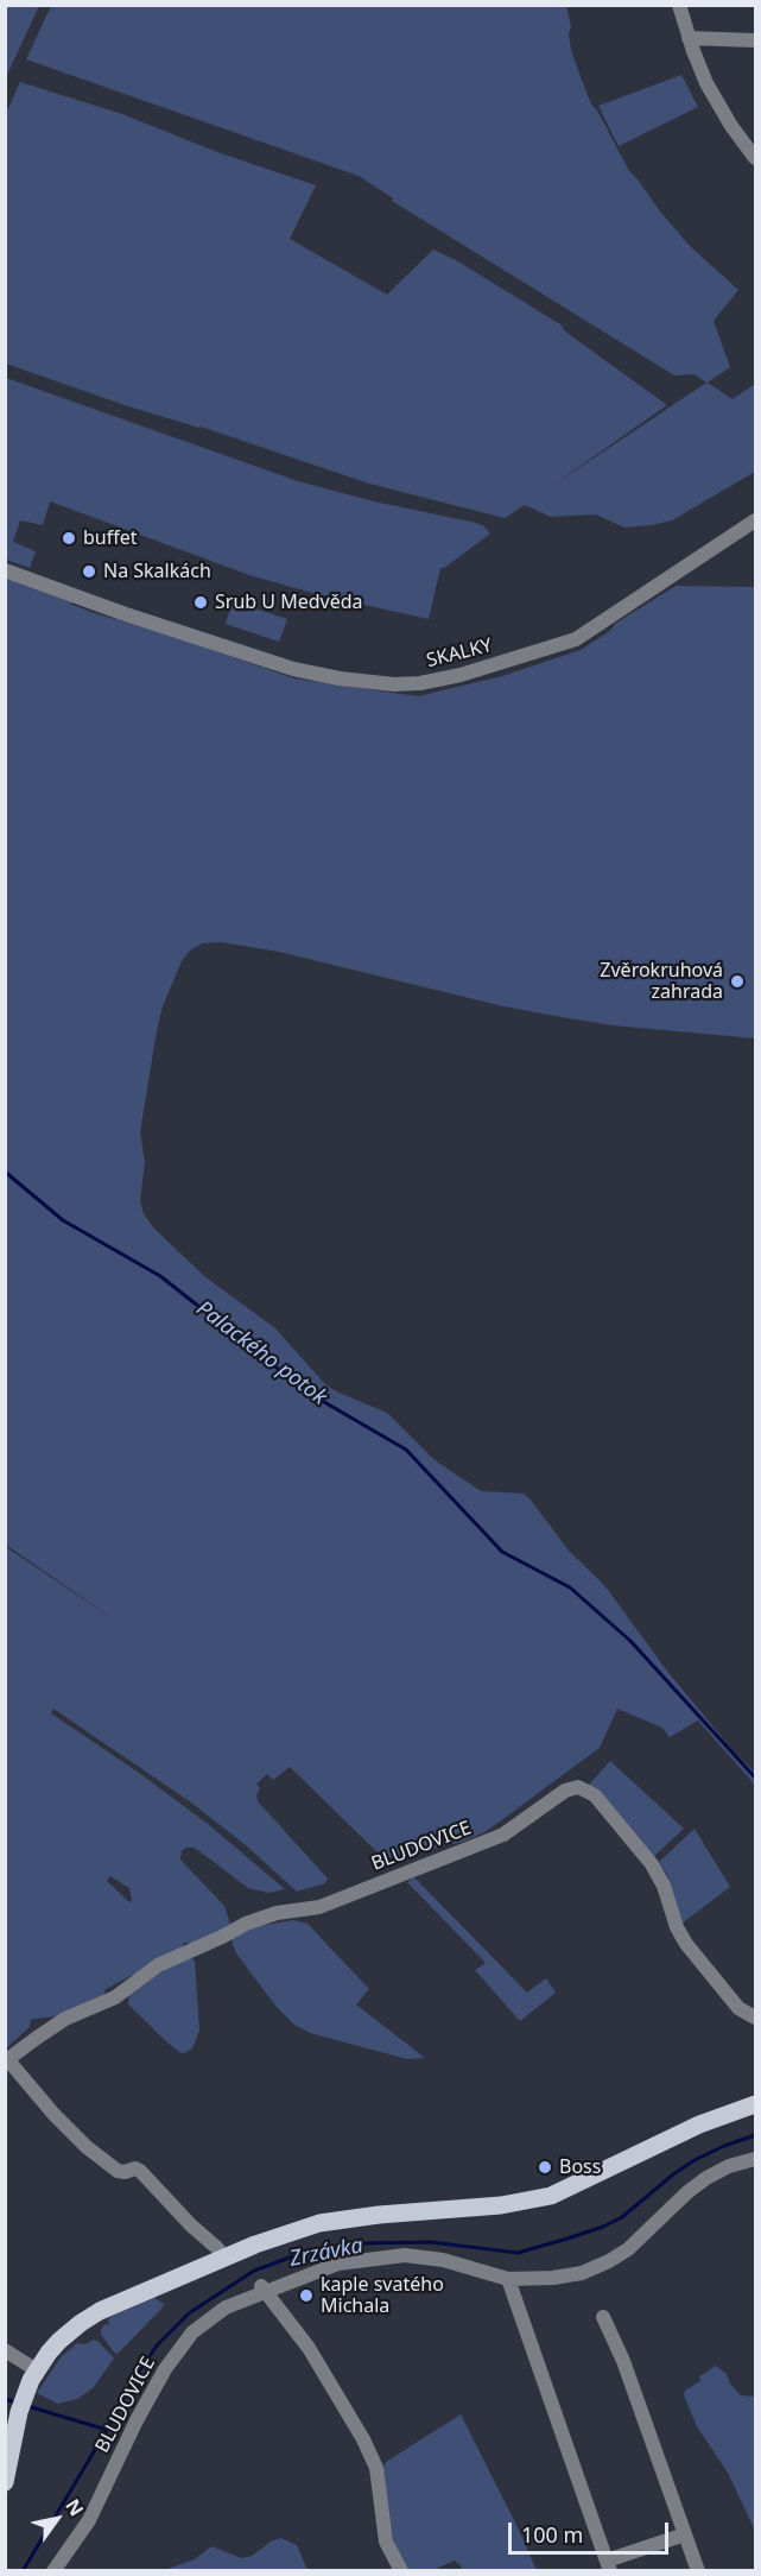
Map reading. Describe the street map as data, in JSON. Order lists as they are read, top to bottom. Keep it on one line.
{"streets":{"street":["SKALKY","BLUDOVICE"]},"water":["Palackého potok","Zrzávka"],"places":["buffet","Na Skalkách","Srub U Medvěda","Zvěrokruhová zahrada","Boss","kaple svatého Michala"],"scale_bar":"100 m","north":"top right"}
